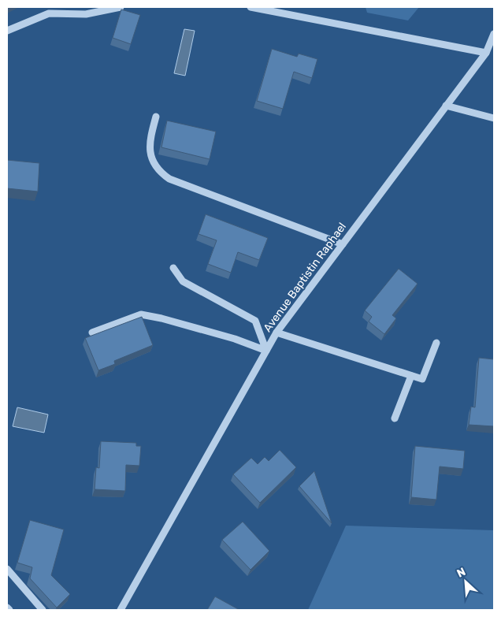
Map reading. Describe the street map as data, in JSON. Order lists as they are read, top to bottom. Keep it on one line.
{"streets":{"street":["Avenue Baptistin Raphael"]},"north":"top left"}
